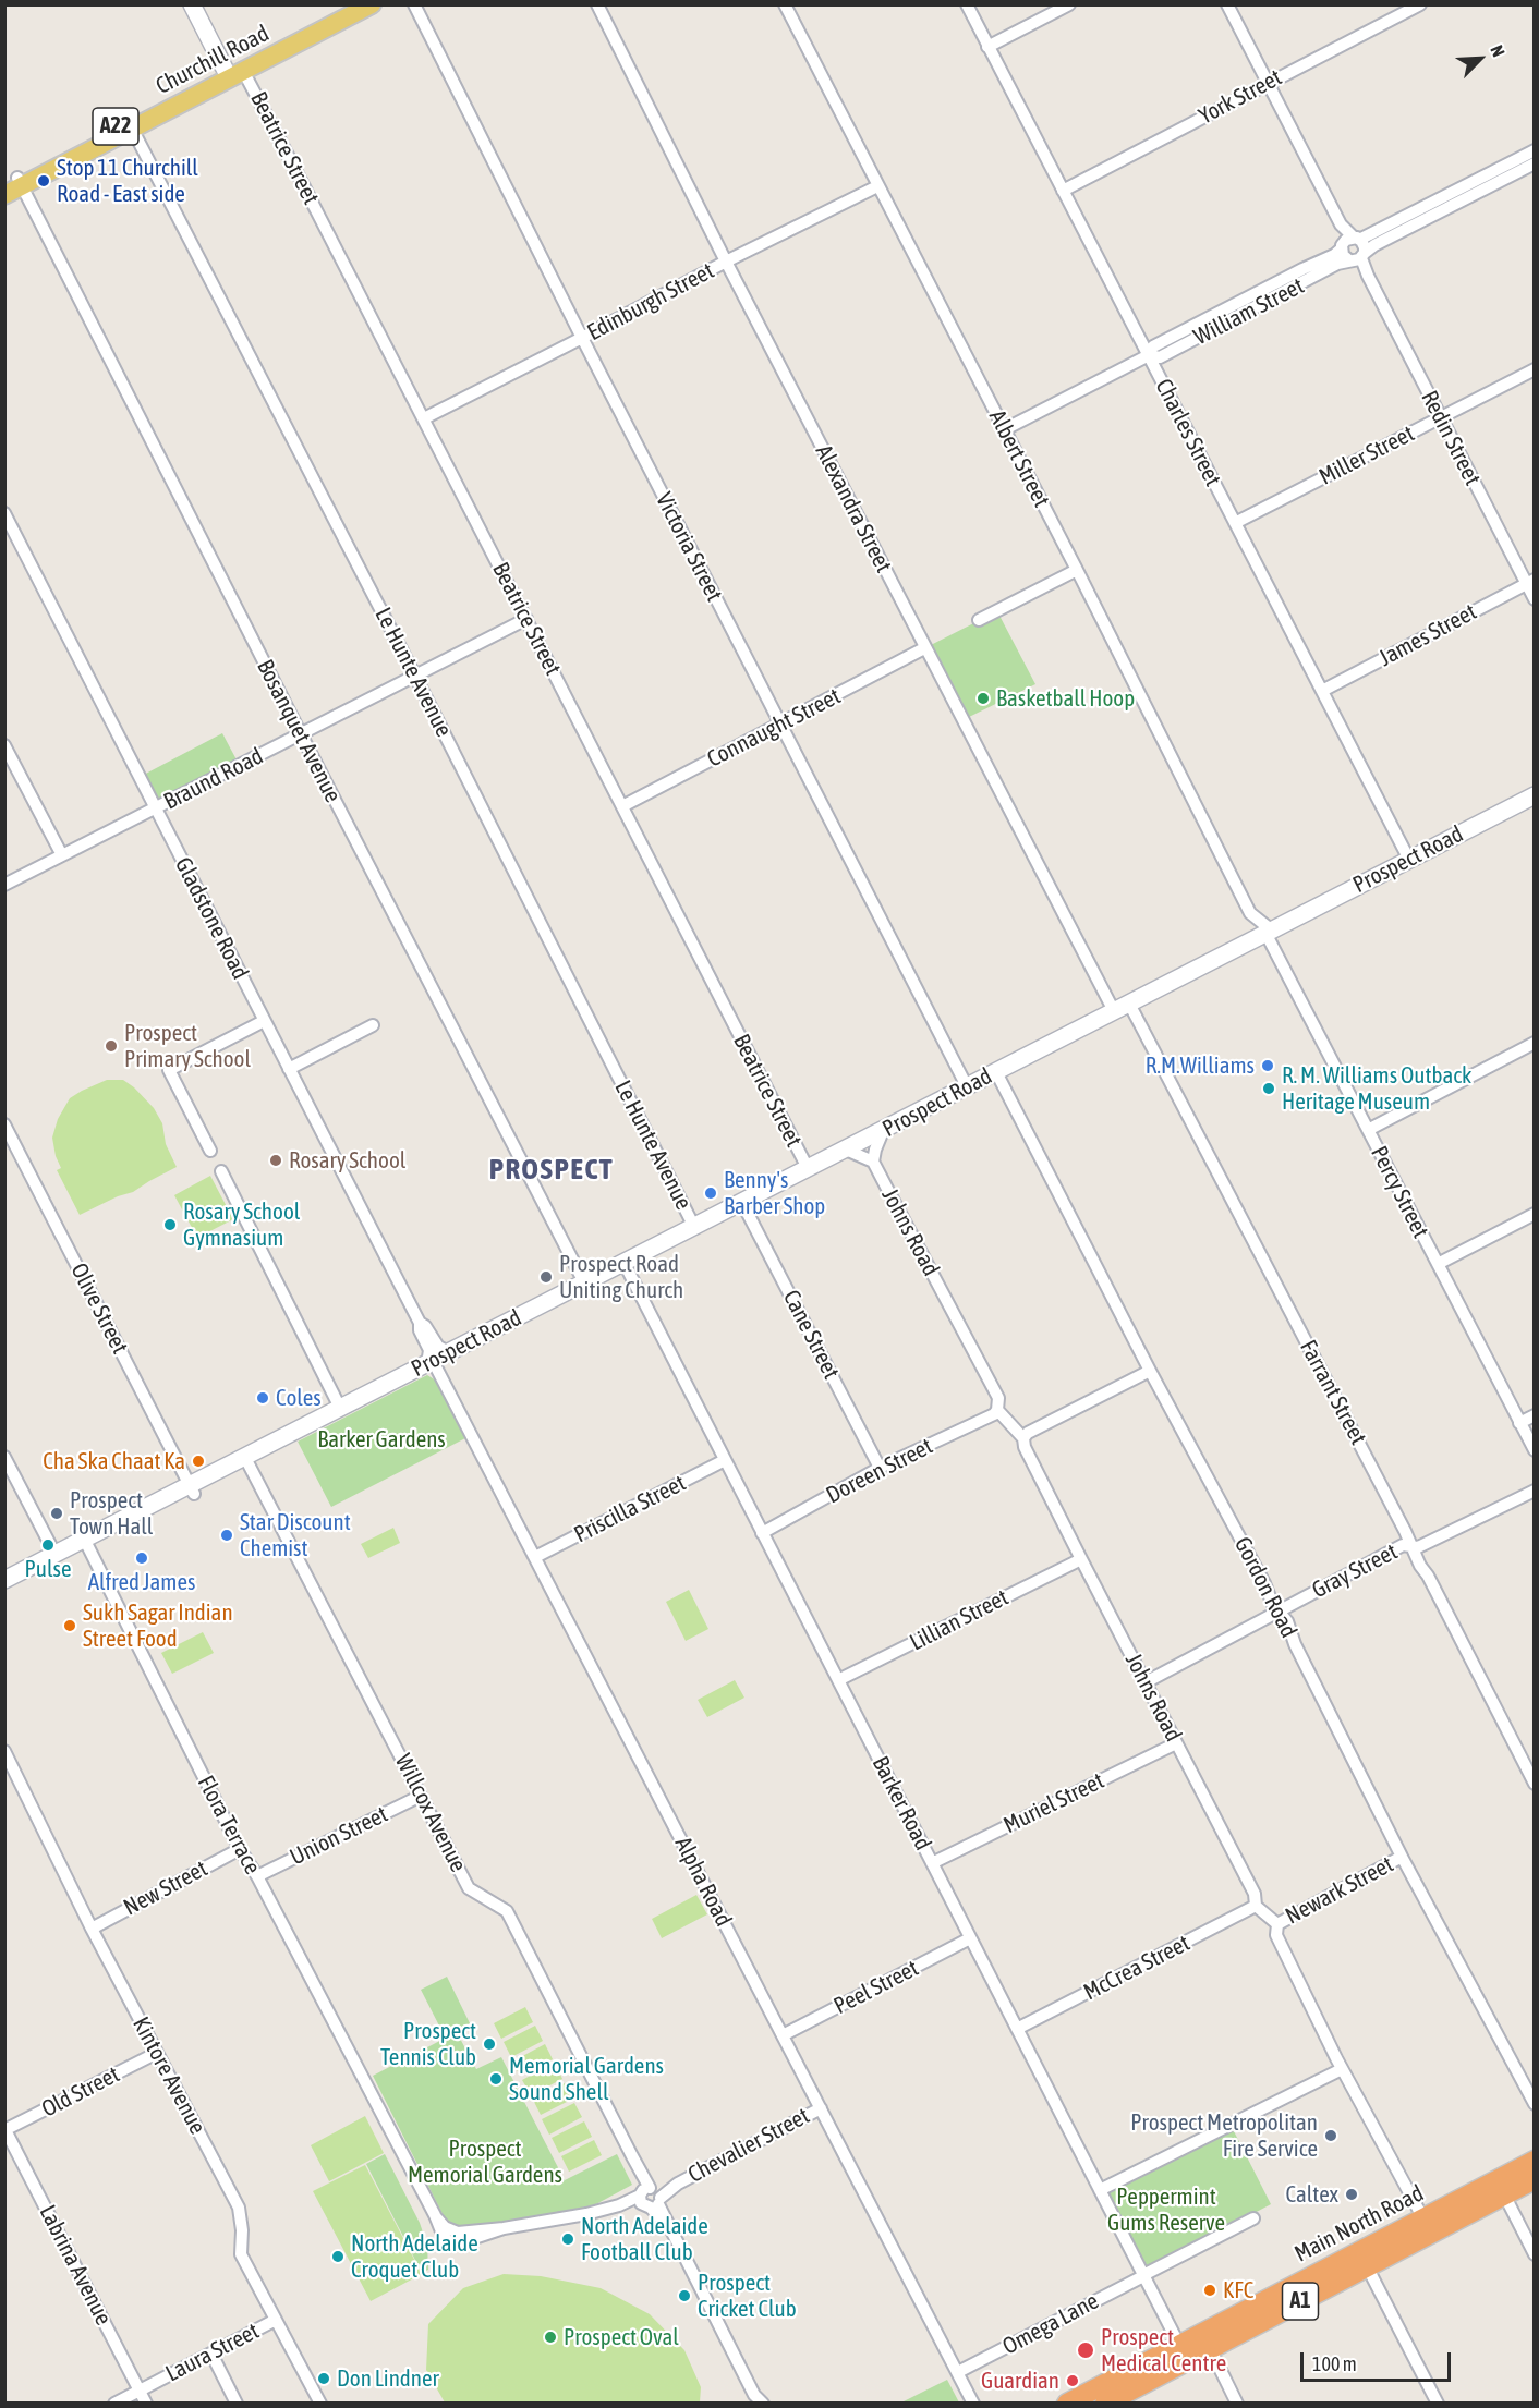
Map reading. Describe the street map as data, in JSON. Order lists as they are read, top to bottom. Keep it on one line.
{"streets":{"highway":["Main North Road","A1"],"main road":["Churchill Road","A22","Prospect Road"],"street":["York Street","Beatrice Street","Edinburgh Street","William Street","Charles Street","Redin Street","Miller Street","Albert Street","Alexandra Street","Victoria Street","James Street","Le Hunte Avenue","Connaught Street","Bosanquet Avenue","Braund Road","Gladstone Road","Percy Street","Johns Road","Olive Street","Cane Street","Farrant Street","Doreen Street","Priscilla Street","Gray Street","Gordon Road","Lillian Street","Barker Road","Muriel Street","Willcox Avenue","Flora Terrace","Union Street","Alpha Road","New Street","Newark Street","McCrea Street","Peel Street","Kintore Avenue","Old Street","Chevalier Street","Labrina Avenue","Omega Lane","Laura Street"]},"crossings":[["Churchill Road","Beatrice Street"],["Churchill Road","Le Hunte Avenue"],["Churchill Road","Bosanquet Avenue"],["York Street","Charles Street"],["Beatrice Street","Edinburgh Street"],["Beatrice Street","Connaught Street"],["Beatrice Street","Braund Road"],["Beatrice Street","Prospect Road"],["Edinburgh Street","Albert Street"],["Edinburgh Street","Alexandra Street"],["Edinburgh Street","Victoria Street"],["William Street","Charles Street"],["William Street","Redin Street"],["William Street","Albert Street"],["Charles Street","Miller Street"],["Charles Street","James Street"],["Charles Street","Prospect Road"],["Redin Street","Miller Street"],["Redin Street","James Street"],["Albert Street","Prospect Road"],["Albert Street","Percy Street"],["Alexandra Street","Connaught Street"],["Alexandra Street","Prospect Road"],["Alexandra Street","Farrant Street"],["Victoria Street","Connaught Street"],["Victoria Street","Prospect Road"],["Le Hunte Avenue","Braund Road"],["Le Hunte Avenue","Prospect Road"],["Bosanquet Avenue","Braund Road"],["Bosanquet Avenue","Prospect Road"],["Braund Road","Gladstone Road"],["Prospect Road","Gladstone Road"],["Prospect Road","Percy Street"],["Prospect Road","Johns Road"],["Prospect Road","Olive Street"],["Prospect Road","Cane Street"],["Prospect Road","Farrant Street"],["Prospect Road","Gordon Road"],["Prospect Road","Barker Road"],["Prospect Road","Willcox Avenue"],["Prospect Road","Flora Terrace"],["Prospect Road","Alpha Road"],["Gladstone Road","Alpha Road"],["Johns Road","Doreen Street"],["Johns Road","Gray Street"],["Johns Road","Lillian Street"],["Johns Road","Muriel Street"],["Johns Road","McCrea Street"],["Cane Street","Doreen Street"],["Farrant Street","Gray Street"],["Doreen Street","Barker Road"],["Priscilla Street","Barker Road"],["Priscilla Street","Alpha Road"],["Gray Street","Gordon Road"],["Gordon Road","Newark Street"],["Lillian Street","Barker Road"],["Barker Road","Muriel Street"],["Barker Road","McCrea Street"],["Barker Road","Peel Street"],["Barker Road","Main North Road"],["Barker Road","Omega Lane"],["Willcox Avenue","Union Street"],["Willcox Avenue","Chevalier Street"],["Flora Terrace","Union Street"],["Flora Terrace","New Street"],["Flora Terrace","Chevalier Street"],["Alpha Road","Peel Street"],["Alpha Road","Chevalier Street"],["Alpha Road","Omega Lane"],["New Street","Kintore Avenue"],["Kintore Avenue","Old Street"],["Kintore Avenue","Laura Street"],["Old Street","Labrina Avenue"],["Labrina Avenue","Laura Street"]],"districts":["PROSPECT"],"parks":["Barker Gardens","Prospect Memorial Gardens","Peppermint Gums Reserve"],"places":["Stop 11 Churchill Road - East side","Basketball Hoop","Prospect Primary School","R.M.Williams","R. M. Williams Outback Heritage Museum","Rosary School","Benny's Barber Shop","Rosary School Gymnasium","Prospect Road Uniting Church","Coles","Cha Ska Chaat Ka","Prospect Town Hall","Star Discount Chemist","Pulse","Alfred James","Sukh Sagar Indian Street Food","Prospect Tennis Club","Memorial Gardens Sound Shell","Prospect Metropolitan Fire Service","Caltex","North Adelaide Football Club","North Adelaide Croquet Club","KFC","Prospect Cricket Club","Prospect Oval","Prospect Medical Centre","Don Lindner","Guardian"],"scale_bar":"100 m","north":"top right"}
